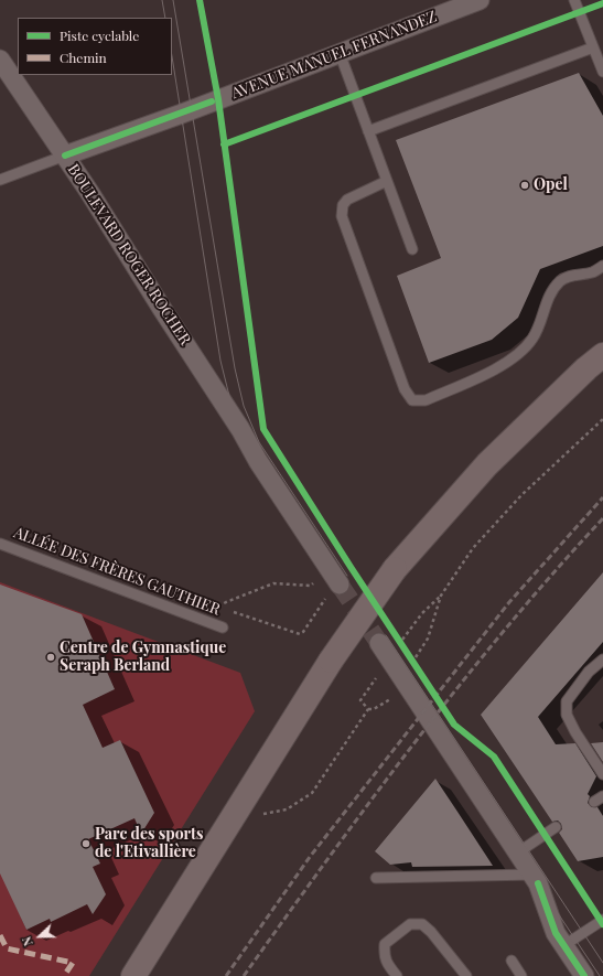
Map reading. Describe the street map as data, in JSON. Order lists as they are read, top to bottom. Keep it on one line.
{"streets":{"street":["AVENUE MANUEL FERNANDEZ","BOULEVARD ROGER ROCHER"],"lane":["ALLÉE DES FRÈRES GAUTHIER"]},"crossings":[["AVENUE MANUEL FERNANDEZ","BOULEVARD ROGER ROCHER"]],"places":["Opel","Centre de Gymnastique Seraph Berland","Parc des sports de l'Etivallière"],"legend":["Piste cyclable","Chemin"],"north":"left"}
